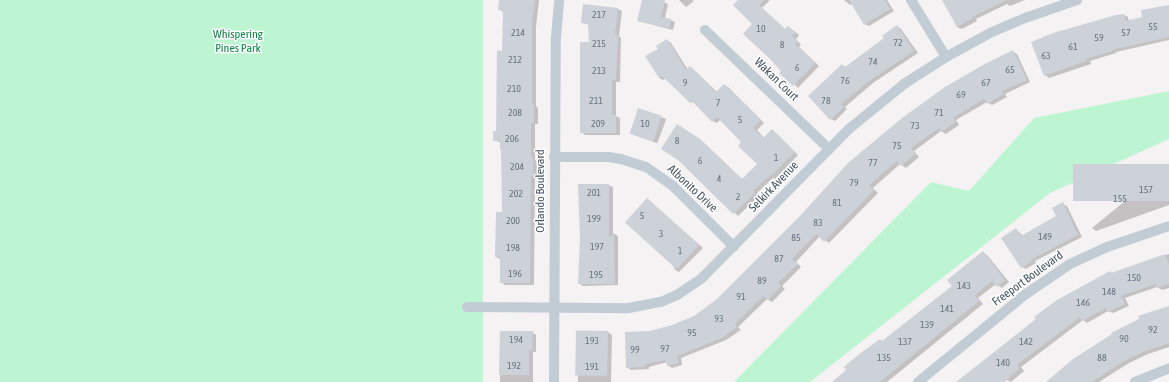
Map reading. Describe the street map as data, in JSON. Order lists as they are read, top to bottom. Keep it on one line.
{"streets":{"street":["Wakan Court","Selkirk Avenue","Albonito Drive","Orlando Boulevard","Freeport Boulevard"]},"crossings":[["Wakan Court","Selkirk Avenue"],["Selkirk Avenue","Albonito Drive"],["Selkirk Avenue","Orlando Boulevard"],["Albonito Drive","Orlando Boulevard"]],"parks":["Whispering Pines Park"],"house_numbers":["217","55","10","214","57","59","72","215","8","61","63","212","74","6","65","213","76","9","67","210","69","211","78","7","208","71","5","209","10","73","206","8","75","1","6","77","204","4","79","157","201","202","2","155","81","5","199","200","83","3","149","85","197","198","1","87","196","195","150","89","143","148","91","146","141","93","139","92","95","90","194","193","137","142","97","99","135","88","140","192","191"]}
